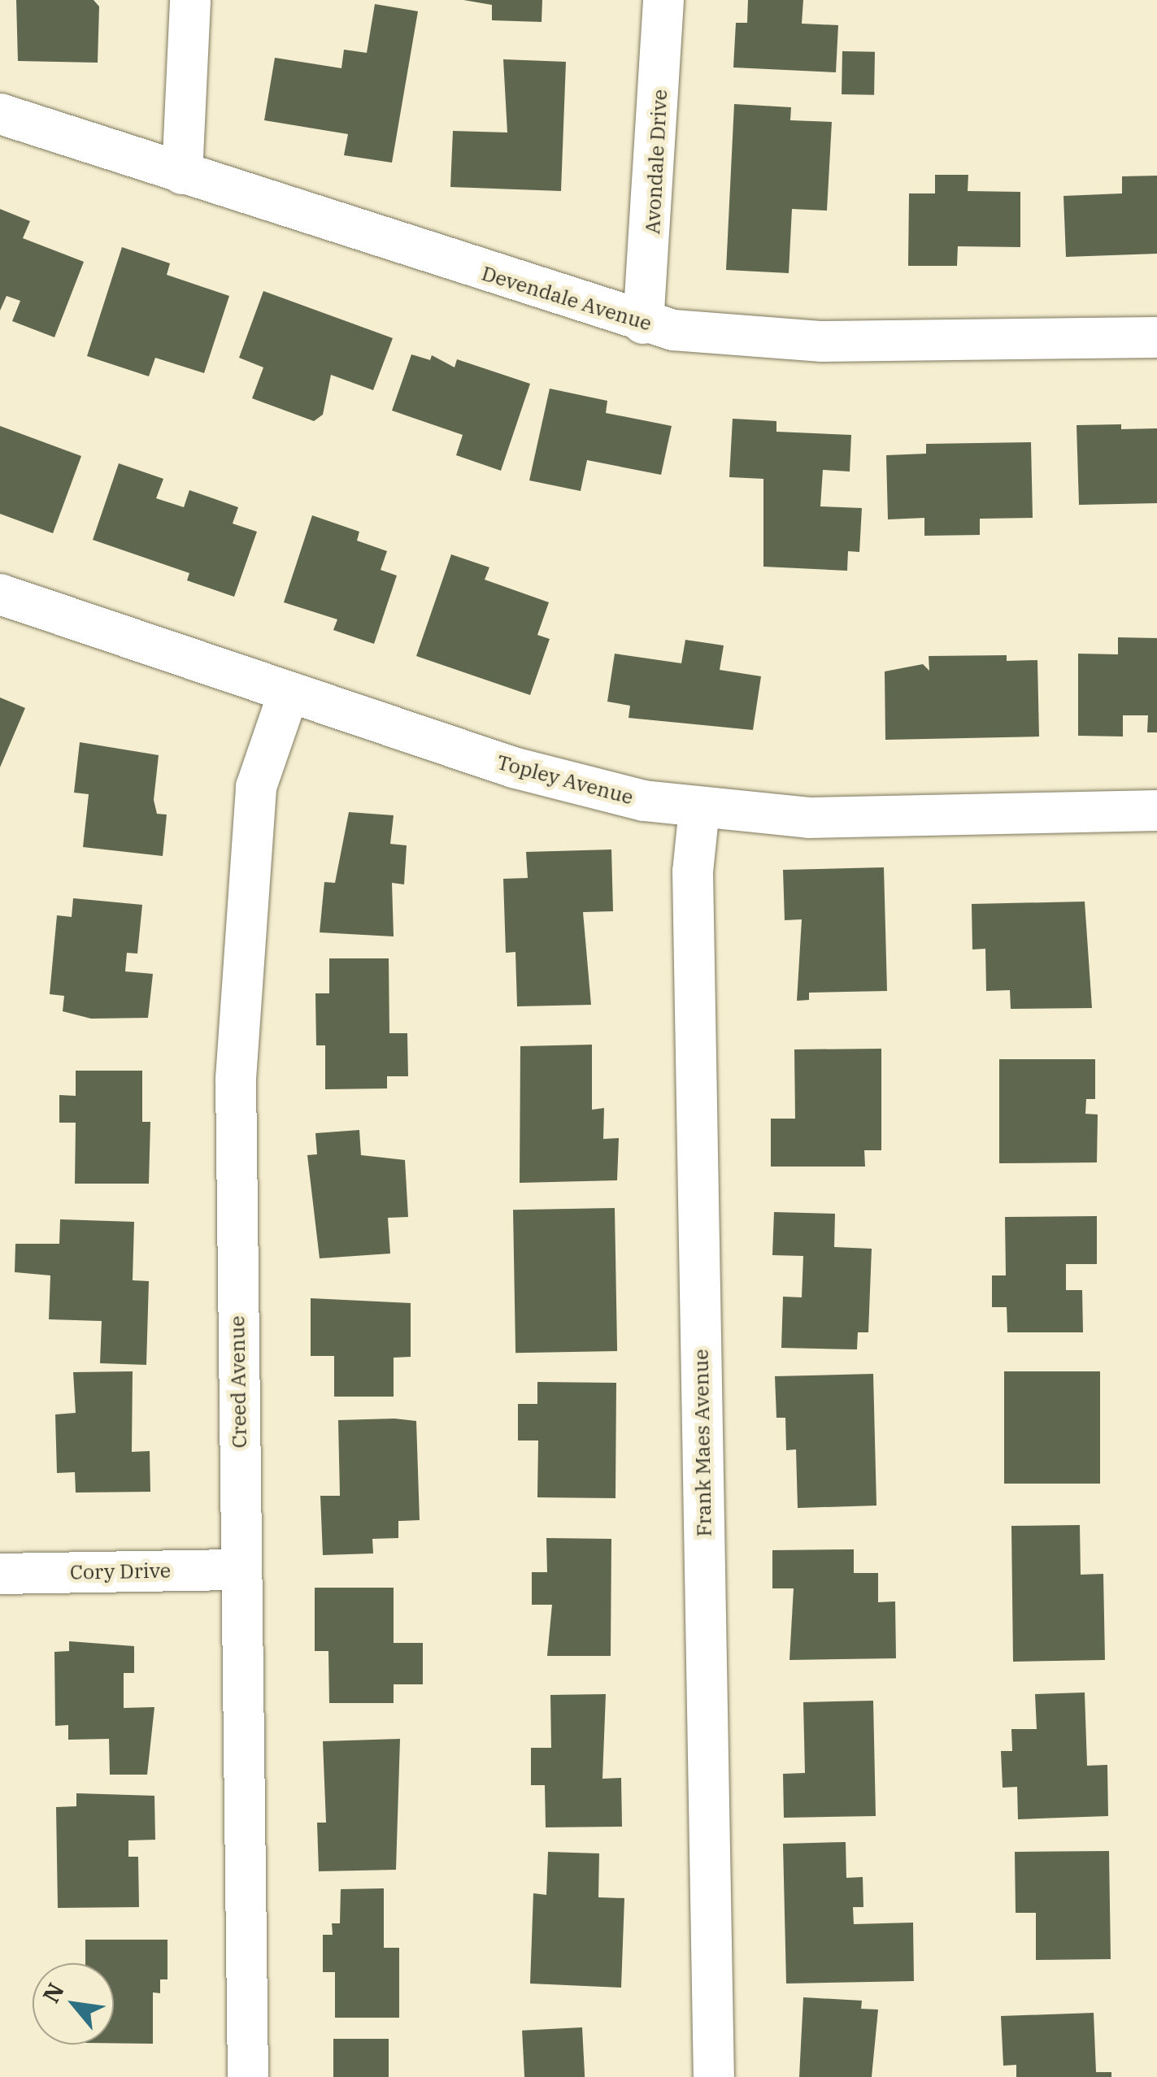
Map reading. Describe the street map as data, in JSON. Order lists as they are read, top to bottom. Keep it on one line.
{"streets":{"street":["Avondale Drive","Devendale Avenue","Topley Avenue","Creed Avenue","Frank Maes Avenue","Cory Drive"]},"crossings":[["Avondale Drive","Devendale Avenue"],["Topley Avenue","Creed Avenue"],["Topley Avenue","Frank Maes Avenue"],["Creed Avenue","Cory Drive"]],"north":"top left"}
